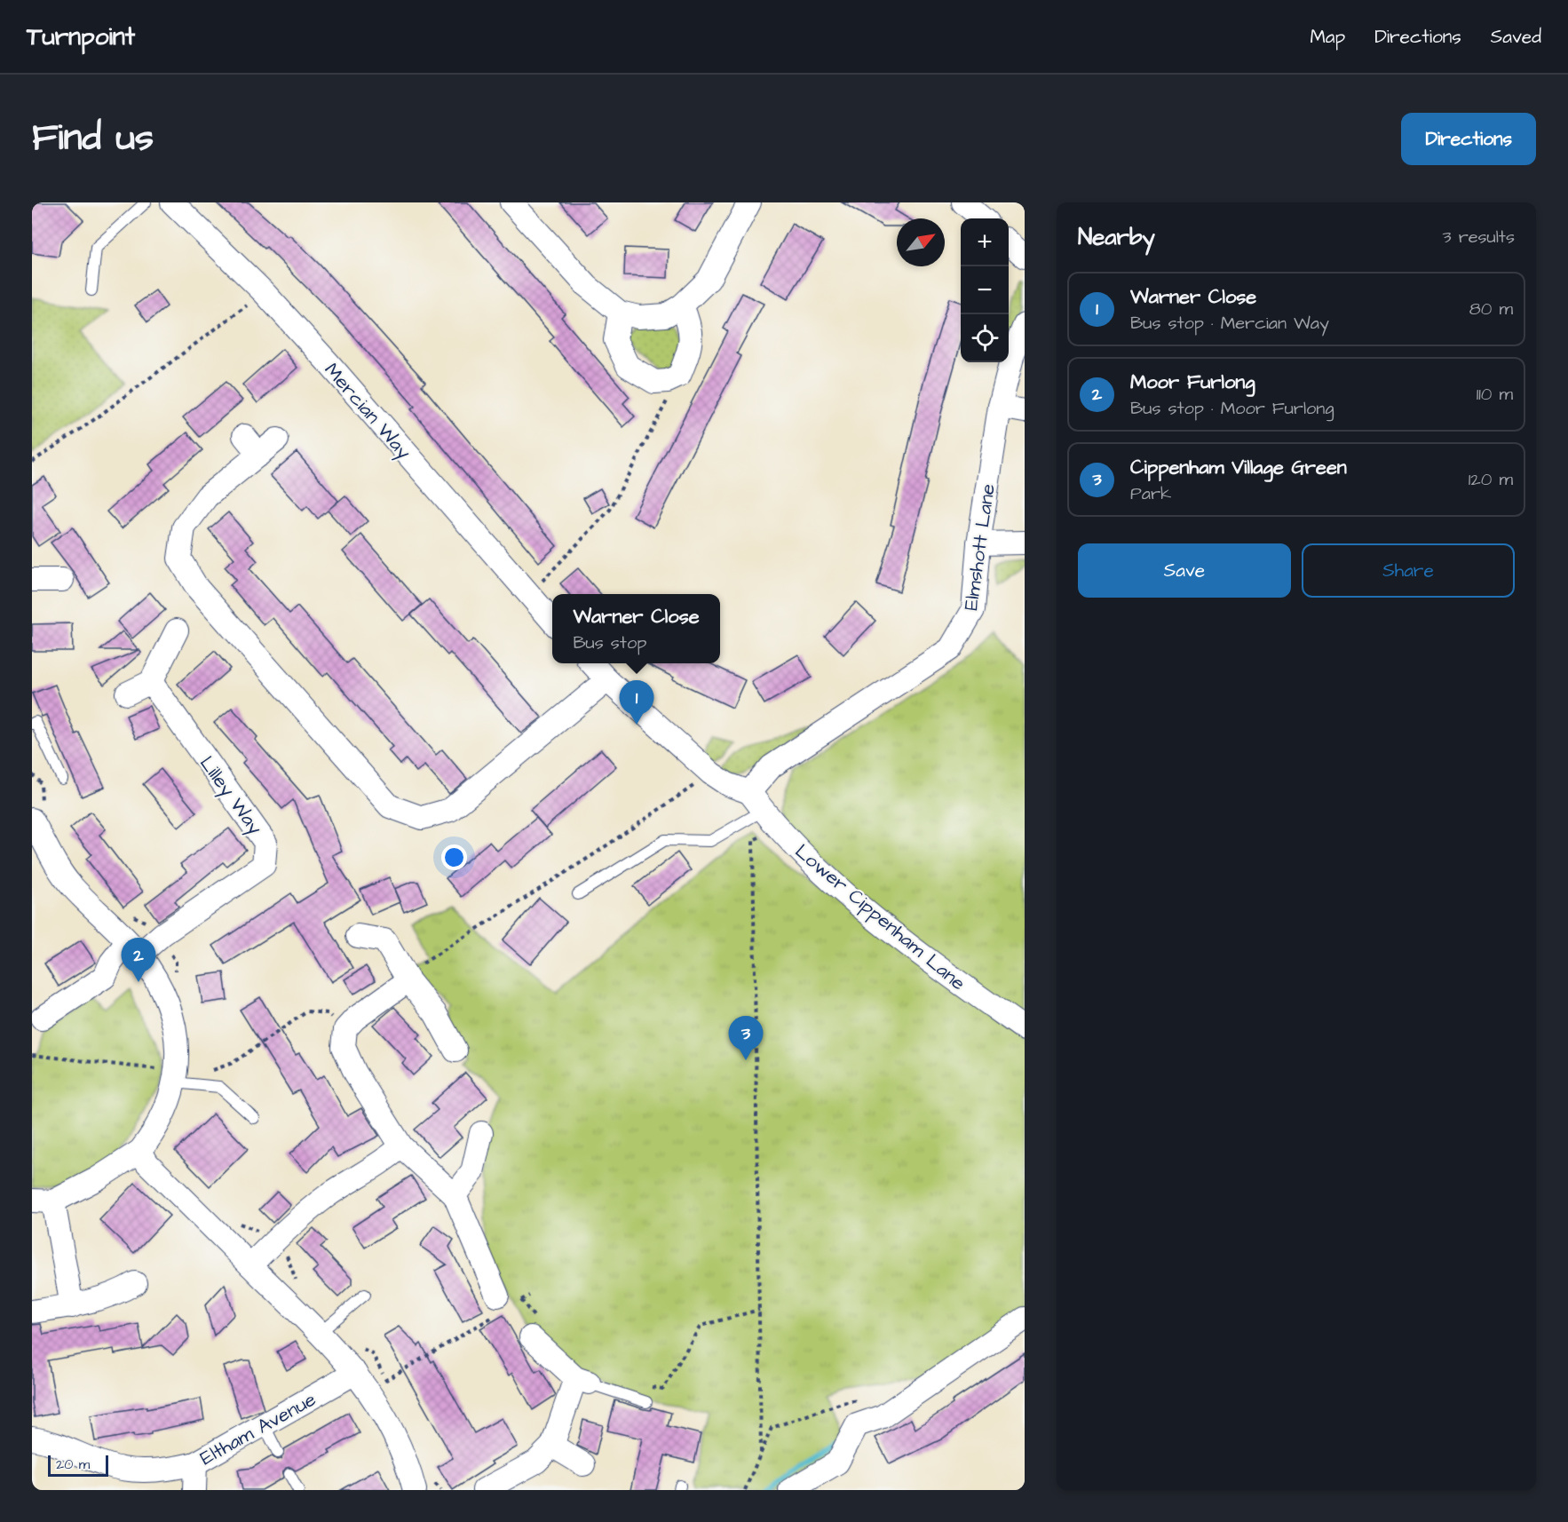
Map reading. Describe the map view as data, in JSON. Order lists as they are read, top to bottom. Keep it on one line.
{"streets":{"street":["Mercian Way","Elmshott Lane","Lilley Way","Lower Cippenham Lane","Eltham Avenue"]},"crossings":[["Elmshott Lane","Lower Cippenham Lane"]],"scale_bar":"20 m","north":"top right","page":{"header":"Turnpoint","nav":["Map","Directions","Saved"],"title":"Find us","buttons":["Directions",["Save","Share"]],"heading":["Nearby","3 results"],"map_buttons":["+","−"],"list":[{"mark":"1","name":"Warner Close","note":"Bus stop · Mercian Way","value":"80 m"},{"mark":"2","name":"Moor Furlong","note":"Bus stop · Moor Furlong","value":"110 m"},{"mark":"3","name":"Cippenham Village Green","note":"Park","value":"120 m"}],"popup":["Warner Close","Bus stop"],"pins":["1","2","3"],"scale":"20 m"}}
